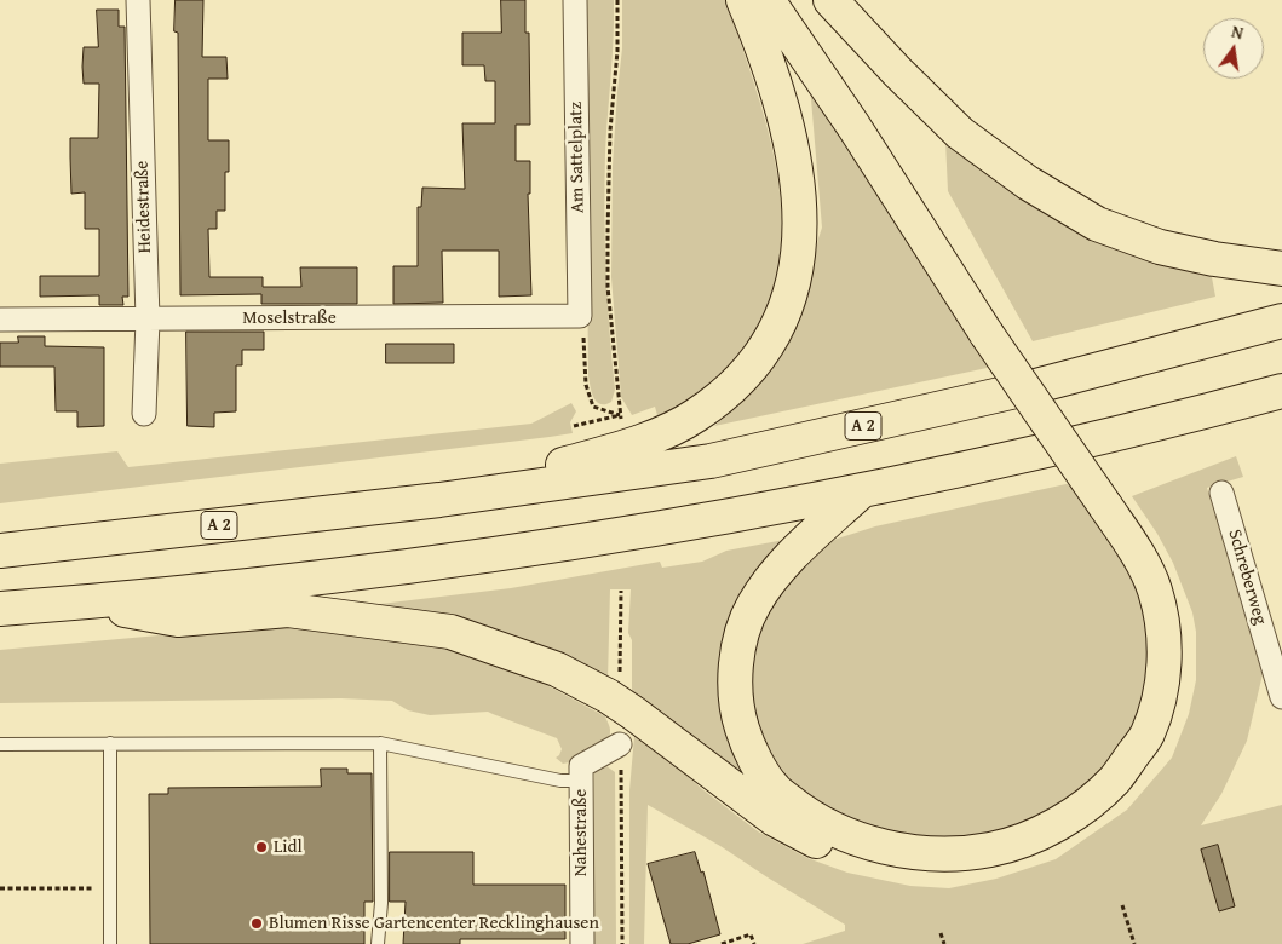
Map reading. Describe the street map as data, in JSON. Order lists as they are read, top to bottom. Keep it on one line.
{"streets":{"highway":["A 2"],"street":["Am Sattelplatz","Heidestraße","Moselstraße","Schreberweg","Nahestraße"]},"crossings":[["Am Sattelplatz","Moselstraße"],["Heidestraße","Moselstraße"]],"places":["Lidl","Blumen Risse Gartencenter Recklinghausen"],"north":"top"}
